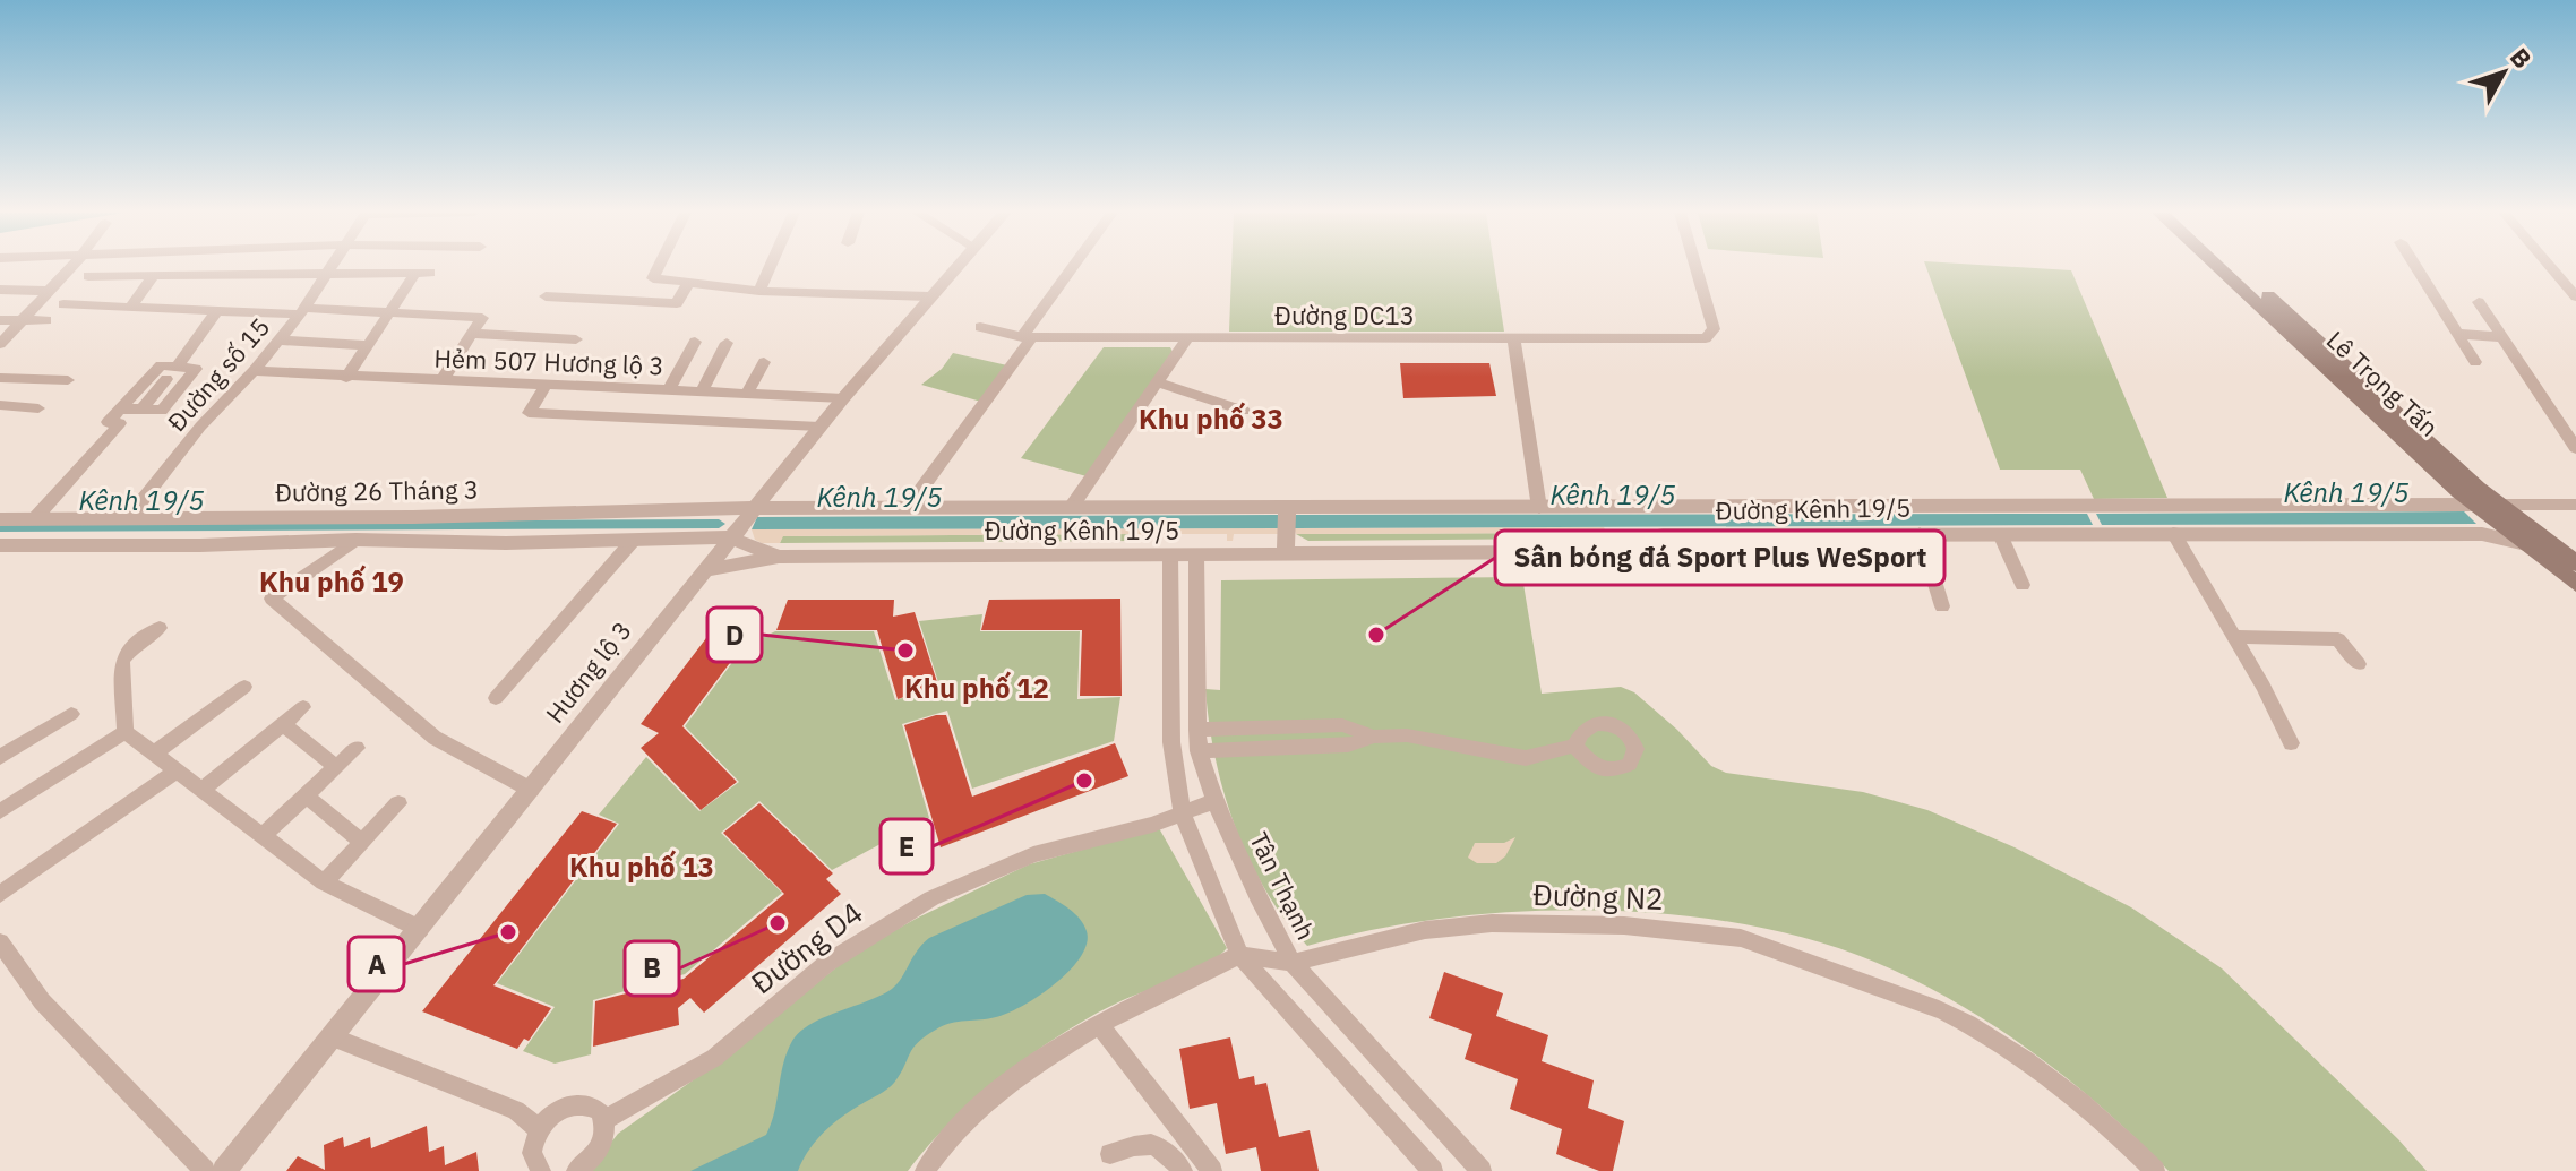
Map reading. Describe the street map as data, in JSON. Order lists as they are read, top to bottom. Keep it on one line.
{"streets":{"main road":["Lê Trọng Tấn"],"street":["Đường DC13","Hẻm 507 Hương lộ 3","Đường số 15","Đường 26 Tháng 3","Đường Kênh 19/5","Hương lộ 3","Tân Thạnh","Đường N2","Đường D4"]},"crossings":[["Hẻm 507 Hương lộ 3","Đường số 15"],["Hẻm 507 Hương lộ 3","Hương lộ 3"],["Đường số 15","Đường 26 Tháng 3"],["Lê Trọng Tấn","Đường Kênh 19/5"],["Đường 26 Tháng 3","Đường Kênh 19/5"],["Đường 26 Tháng 3","Hương lộ 3"],["Đường Kênh 19/5","Hương lộ 3"],["Đường Kênh 19/5","Tân Thạnh"],["Tân Thạnh","Đường N2"],["Tân Thạnh","Đường D4"]],"districts":["Khu phố 33","Khu phố 19","Khu phố 12","Khu phố 13"],"water":["Kênh 19/5"],"places":["Sân bóng đá Sport Plus WeSport","D","E","B","A"],"north":"top right"}
